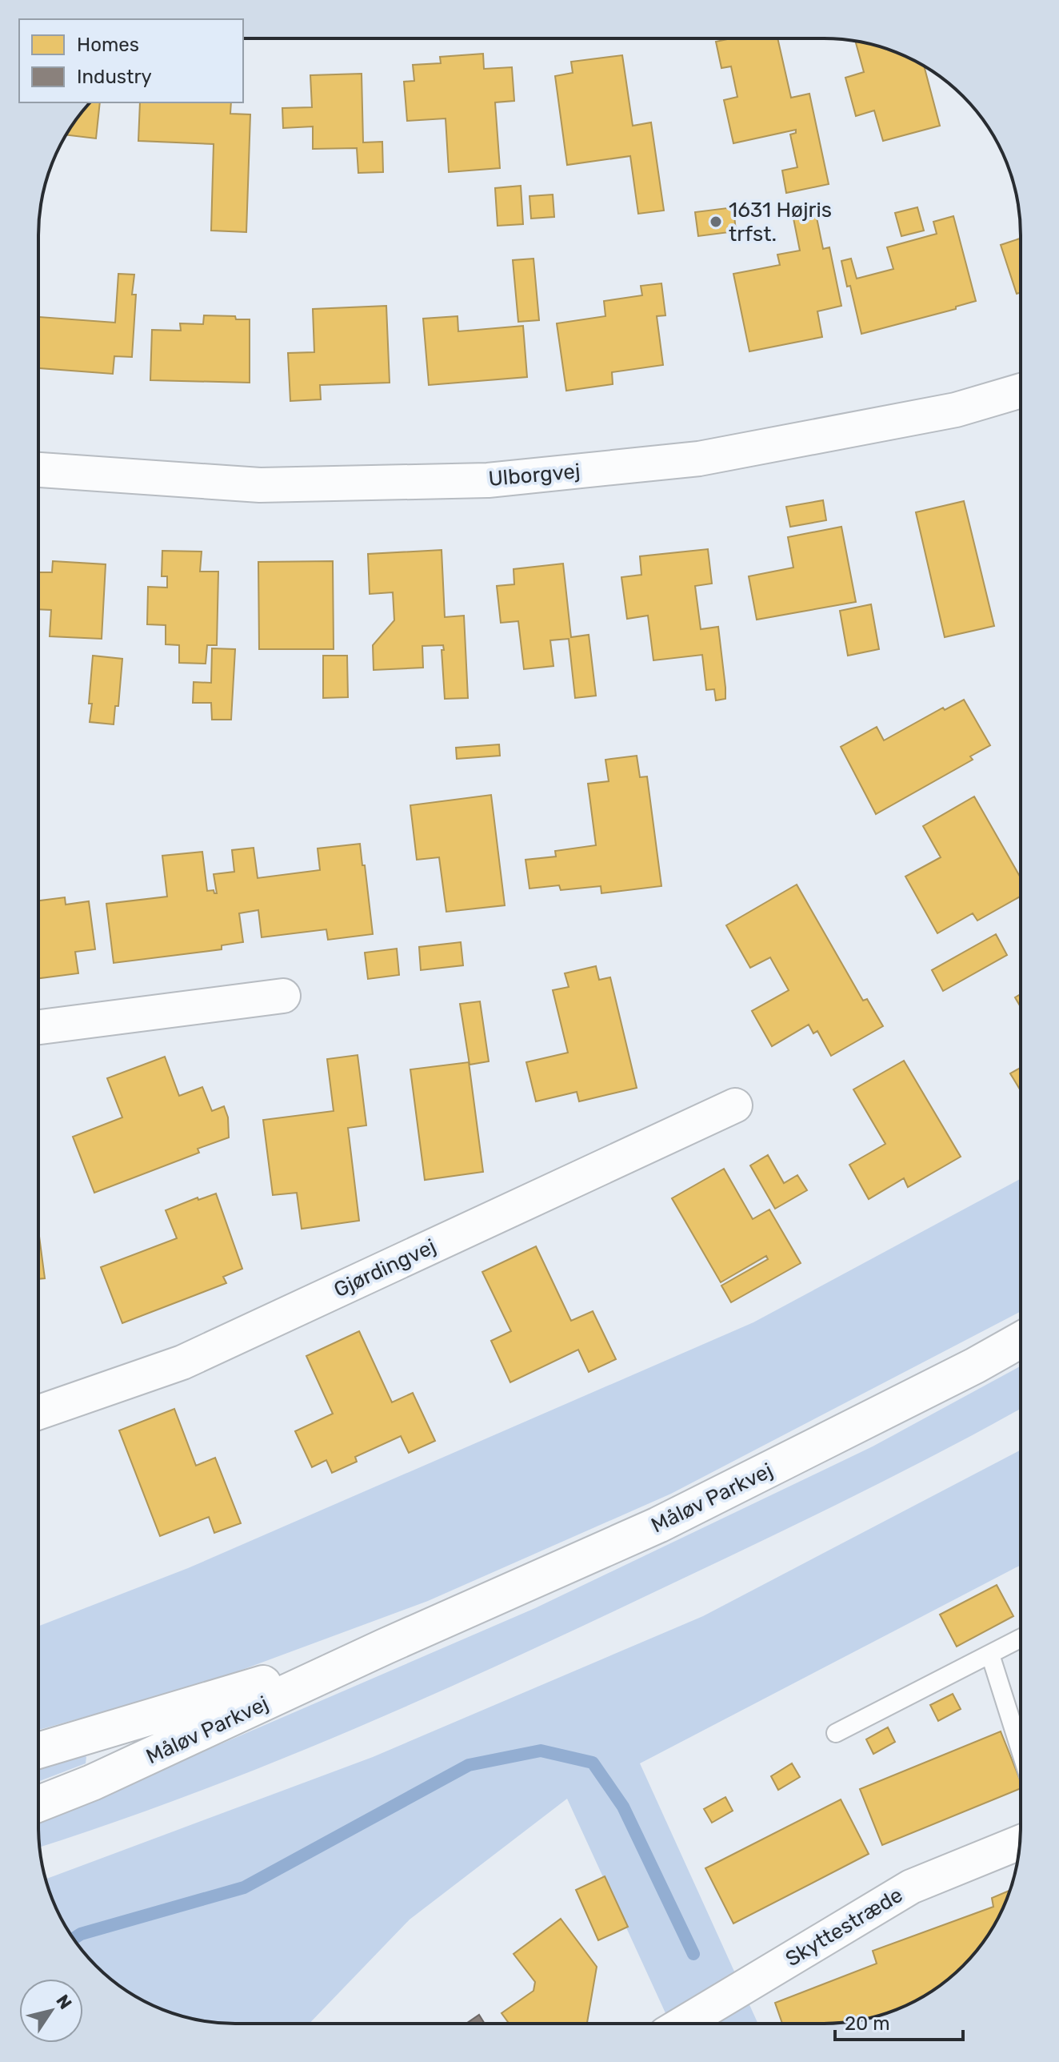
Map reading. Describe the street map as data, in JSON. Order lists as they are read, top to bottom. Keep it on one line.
{"streets":{"street":["Ulborgvej","Gjørdingvej","Måløv Parkvej","Skyttestræde"]},"places":["1631 Højris trfst."],"legend":["Homes","Industry"],"scale_bar":"20 m","north":"top right"}
